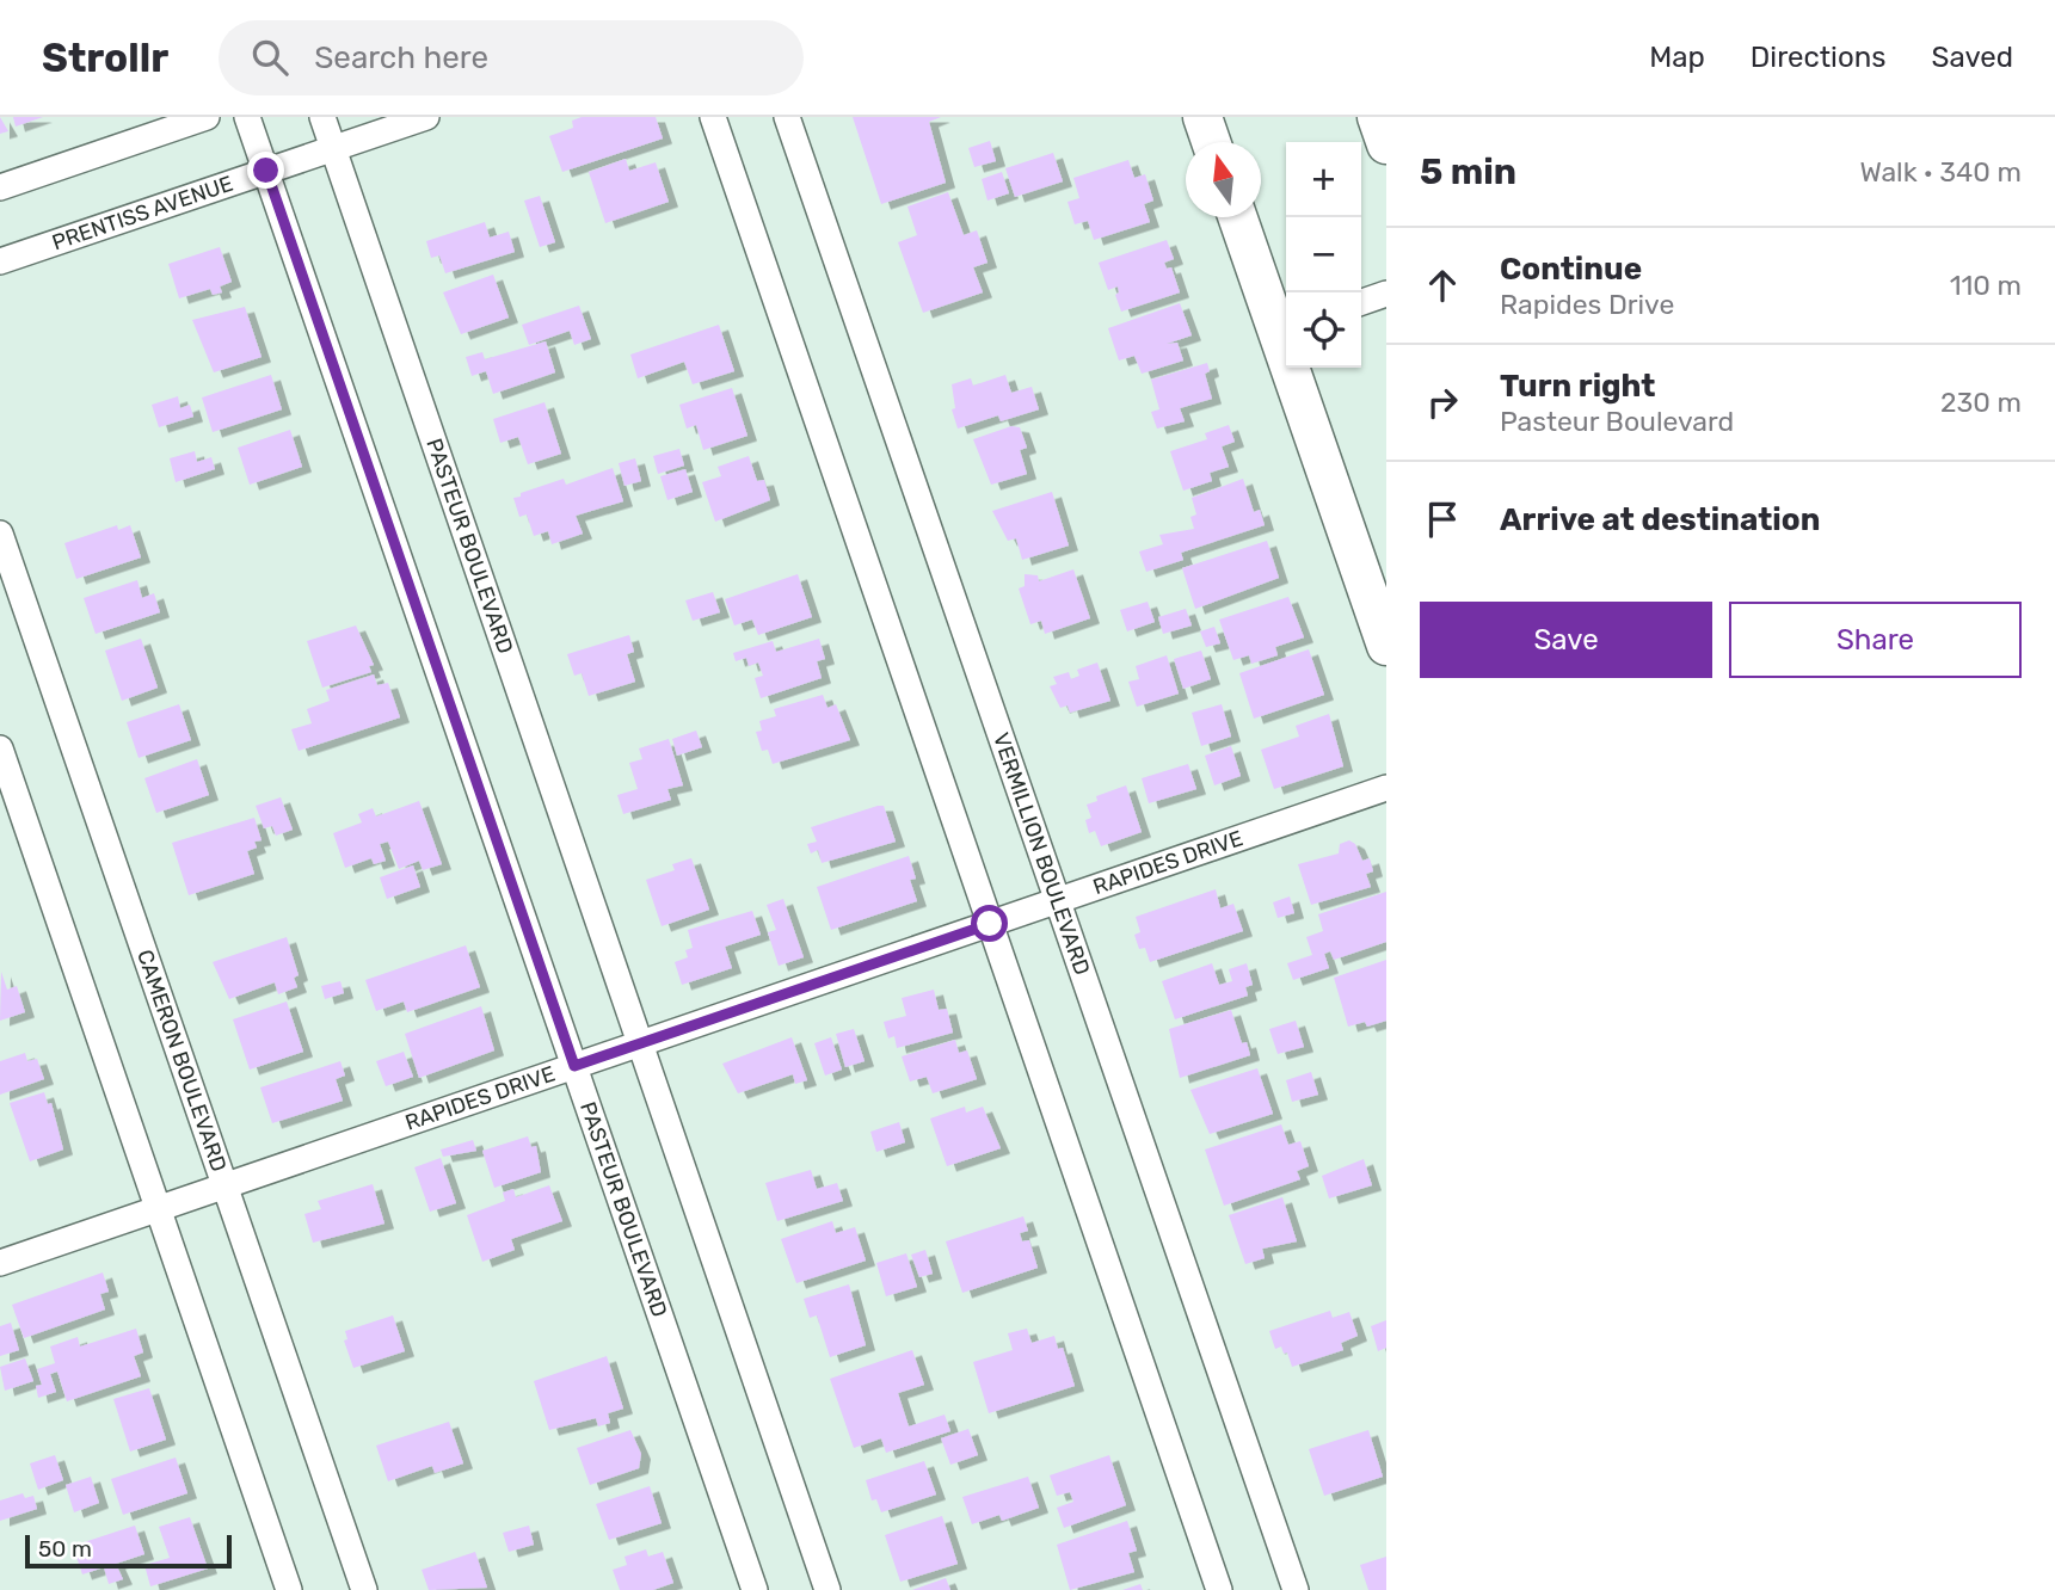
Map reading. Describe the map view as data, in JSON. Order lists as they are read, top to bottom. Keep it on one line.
{"streets":{"street":["PRENTISS AVENUE","PASTEUR BOULEVARD","VERMILLION BOULEVARD","RAPIDES DRIVE","CAMERON BOULEVARD"]},"crossings":[["PRENTISS AVENUE","PASTEUR BOULEVARD"],["PASTEUR BOULEVARD","RAPIDES DRIVE"],["VERMILLION BOULEVARD","RAPIDES DRIVE"],["RAPIDES DRIVE","CAMERON BOULEVARD"]],"scale_bar":"50 m","north":"top","page":{"header":"Strollr","search":"Search here","nav":["Map","Directions","Saved"],"heading":["5 min","Walk · 340 m"],"map_buttons":["+","−"],"list":[["Continue","Rapides Drive","110 m"],["Turn right","Pasteur Boulevard","230 m"],"Arrive at destination"],"buttons":["Save","Share"],"scale":"50 m"}}
